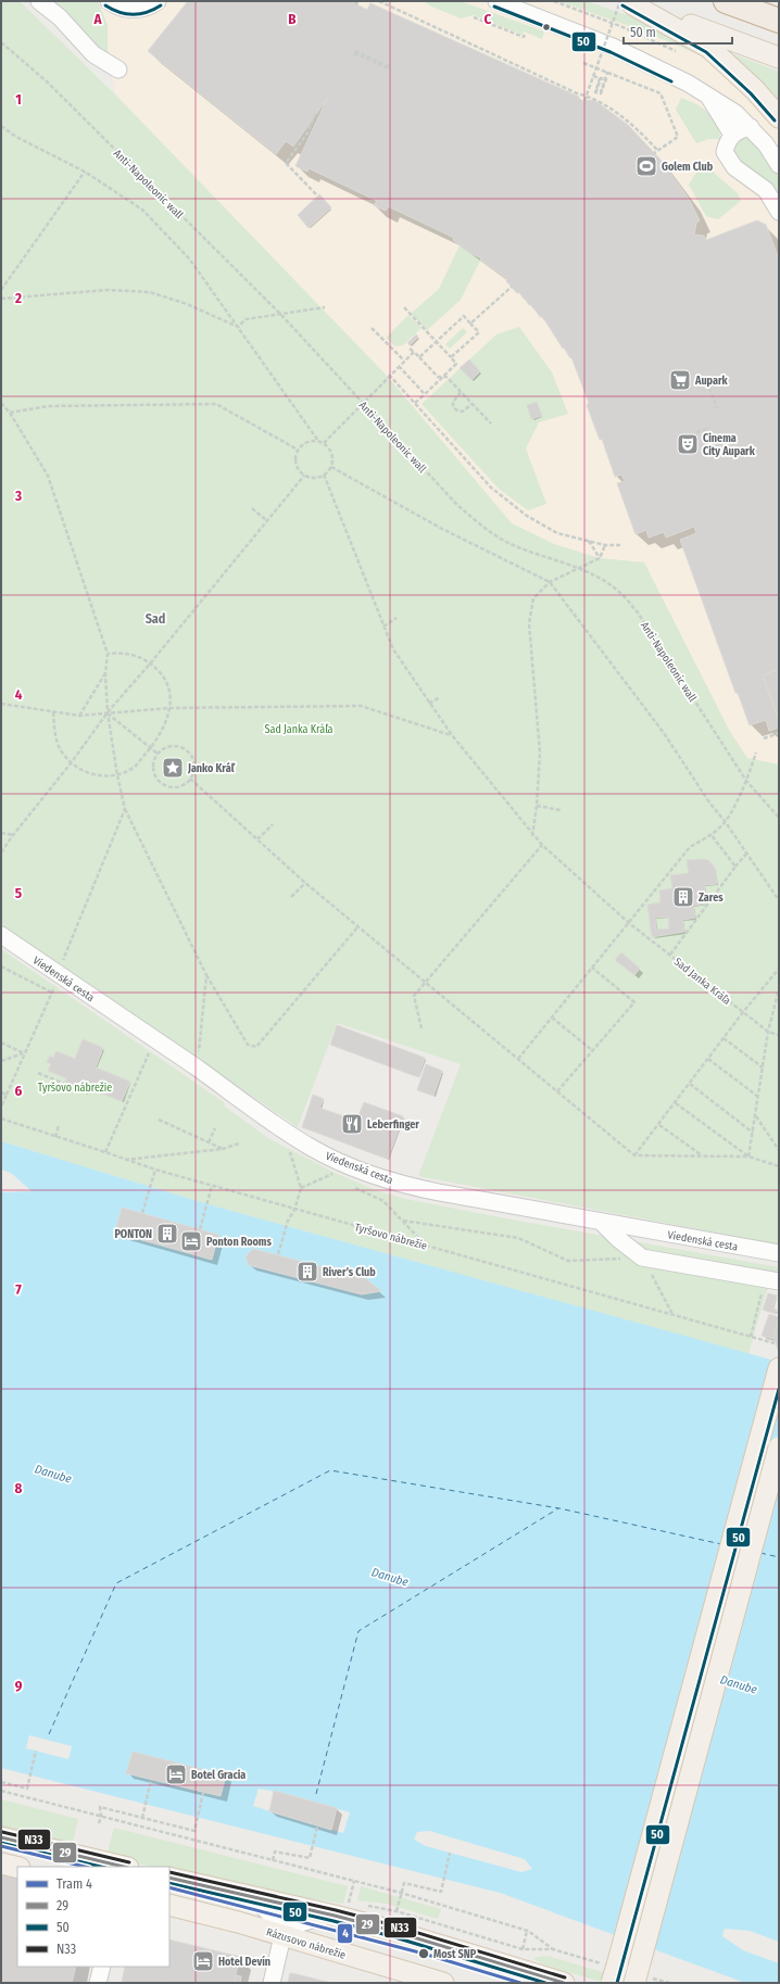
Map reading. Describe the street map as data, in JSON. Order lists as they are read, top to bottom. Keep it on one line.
{"streets":{"main road":["Rázusovo nábrežie"],"street":["Viedenská cesta"],"path":["Anti-Napoleonic wall","Sad Janka Kráľa","Tyršovo nábrežie"]},"districts":["Sad"],"water":["Danube"],"parks":["Sad Janka Kráľa","Tyršovo nábrežie"],"places":{"sports":["Golem Club"],"supermarket":["Aupark"],"theatre":["Cinema City Aupark"],"place":["Janko Kráľ"],"building":["Zares","PONTON","River's Club"],"restaurant":["Leberfinger"],"hotel":["Ponton Rooms","Botel Gracia","Hotel Devín"],"other":["Most SNP"]},"lines":["transit line 50","transit line N33","transit line 29","tram line 4"],"legend":["Tram 4","29","50","N33"],"scale_bar":"50 m","grid":{"columns":["A","B","C"],"rows":["1","2","3","4","5","6","7","8","9"]}}
